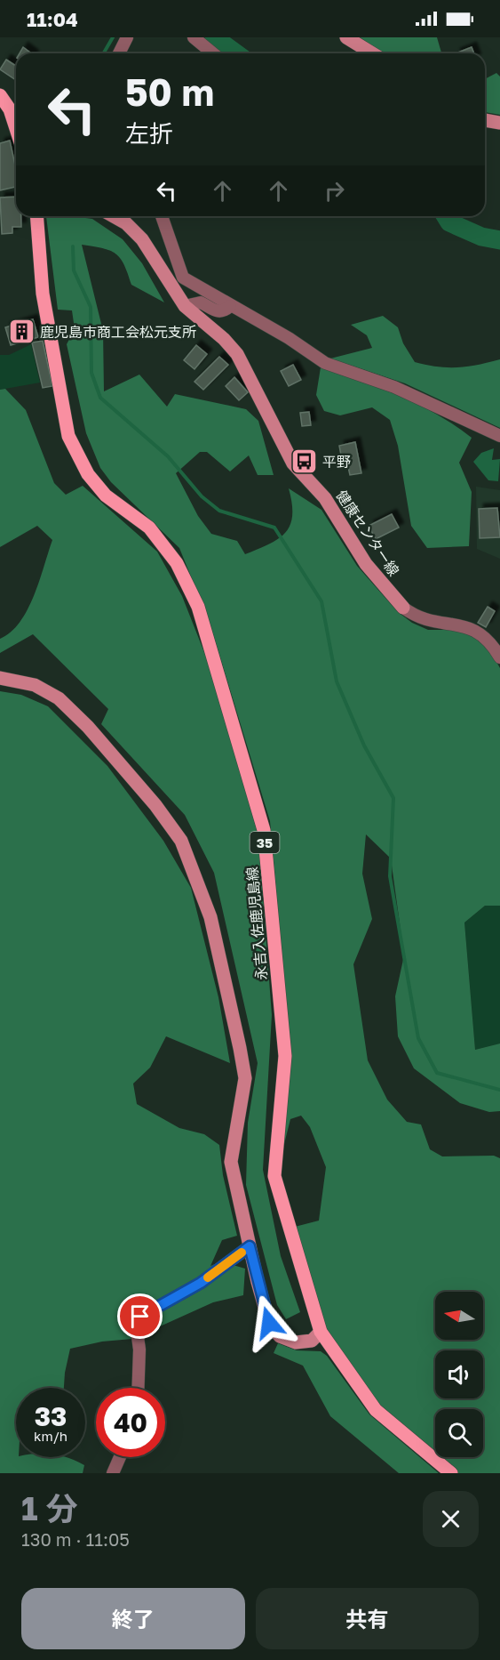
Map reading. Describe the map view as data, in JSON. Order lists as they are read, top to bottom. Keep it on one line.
{"streets":{"main road":["35","永吉入佐鹿児島線"],"street":["健康センター線"]},"places":{"building":["鹿児島市商工会松元支所"],"bus stop":["平野"]},"north":"left","page":{"status":"11:04","turn":["50 m","左折"],"speed":"33 km/h","limit":"40","heading":["1 分","130 m · 11:05"],"buttons":["終了","共有"]}}
